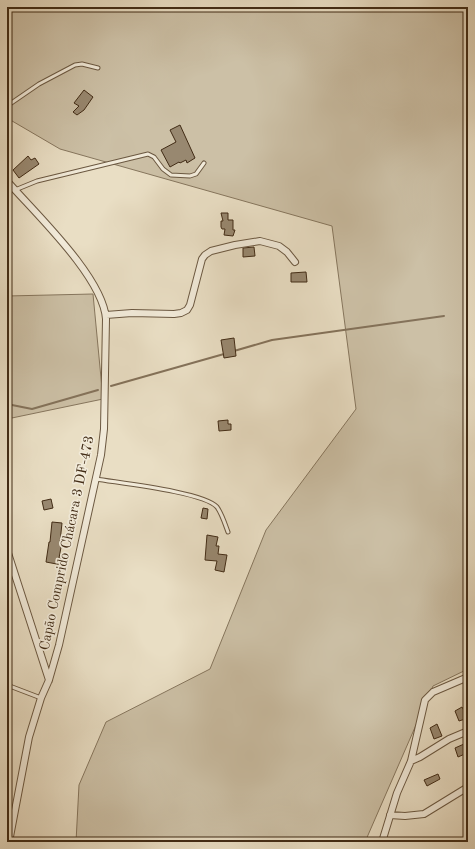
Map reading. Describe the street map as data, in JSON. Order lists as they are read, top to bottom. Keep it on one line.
{"streets":{"street":["Capão Comprido Chácara 3 DF-473"]}}
